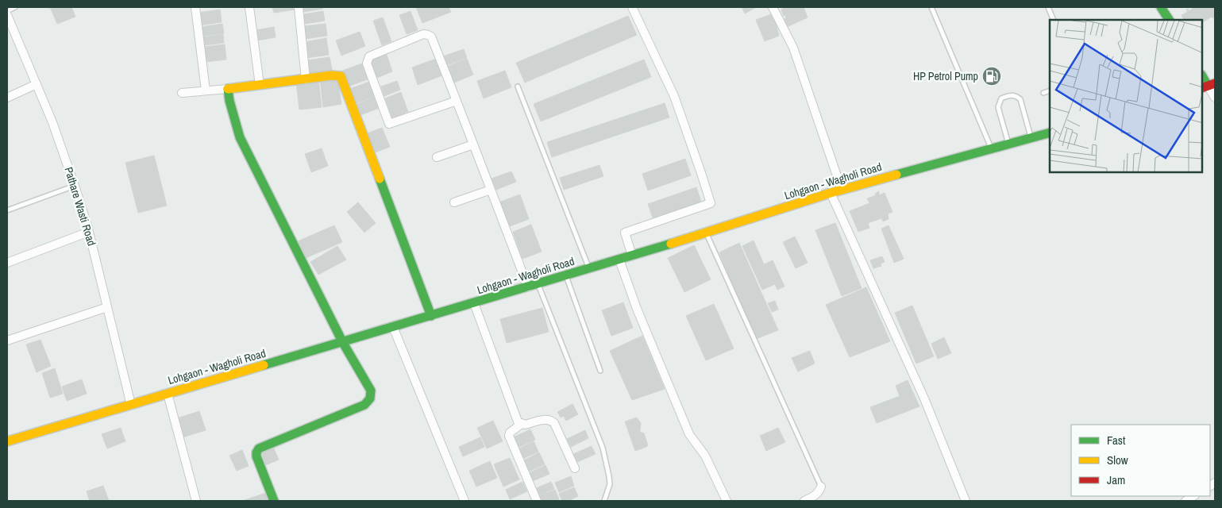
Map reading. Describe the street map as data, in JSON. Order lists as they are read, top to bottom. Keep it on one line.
{"streets":{"main road":["Lohgaon - Wagholi Road"],"street":["Pathare Wasti Road"]},"crossings":[["Lohgaon - Wagholi Road","Pathare Wasti Road"]],"places":{"fuel station":["HP Petrol Pump"]},"legend":["Fast","Slow","Jam"]}
